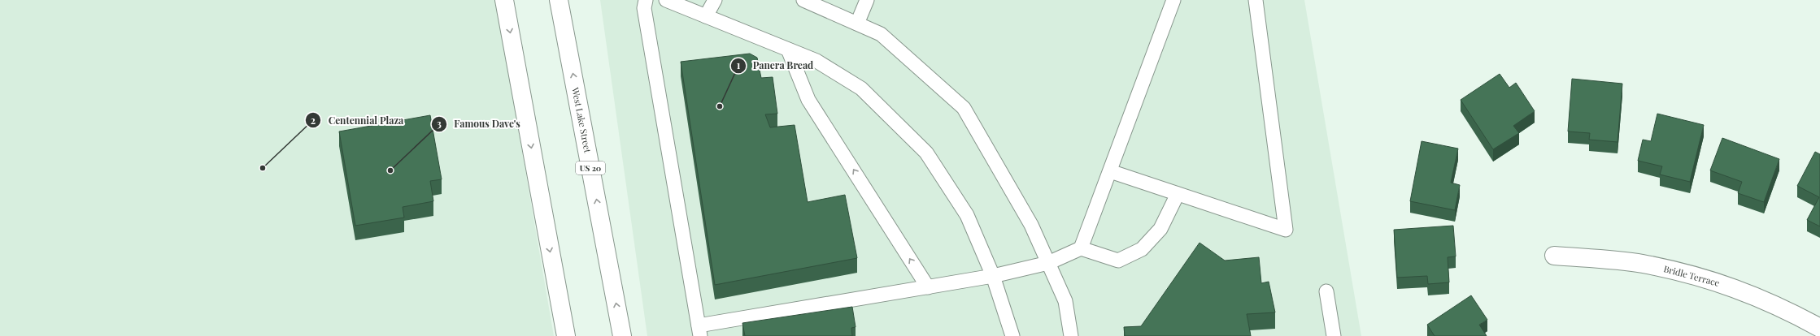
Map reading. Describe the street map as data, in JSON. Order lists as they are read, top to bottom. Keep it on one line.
{"streets":{"main road":["West Lake Street","US 20","Bridle Terrace"]},"places":["Panera Bread","Centennial Plaza","Famous Dave's"]}
